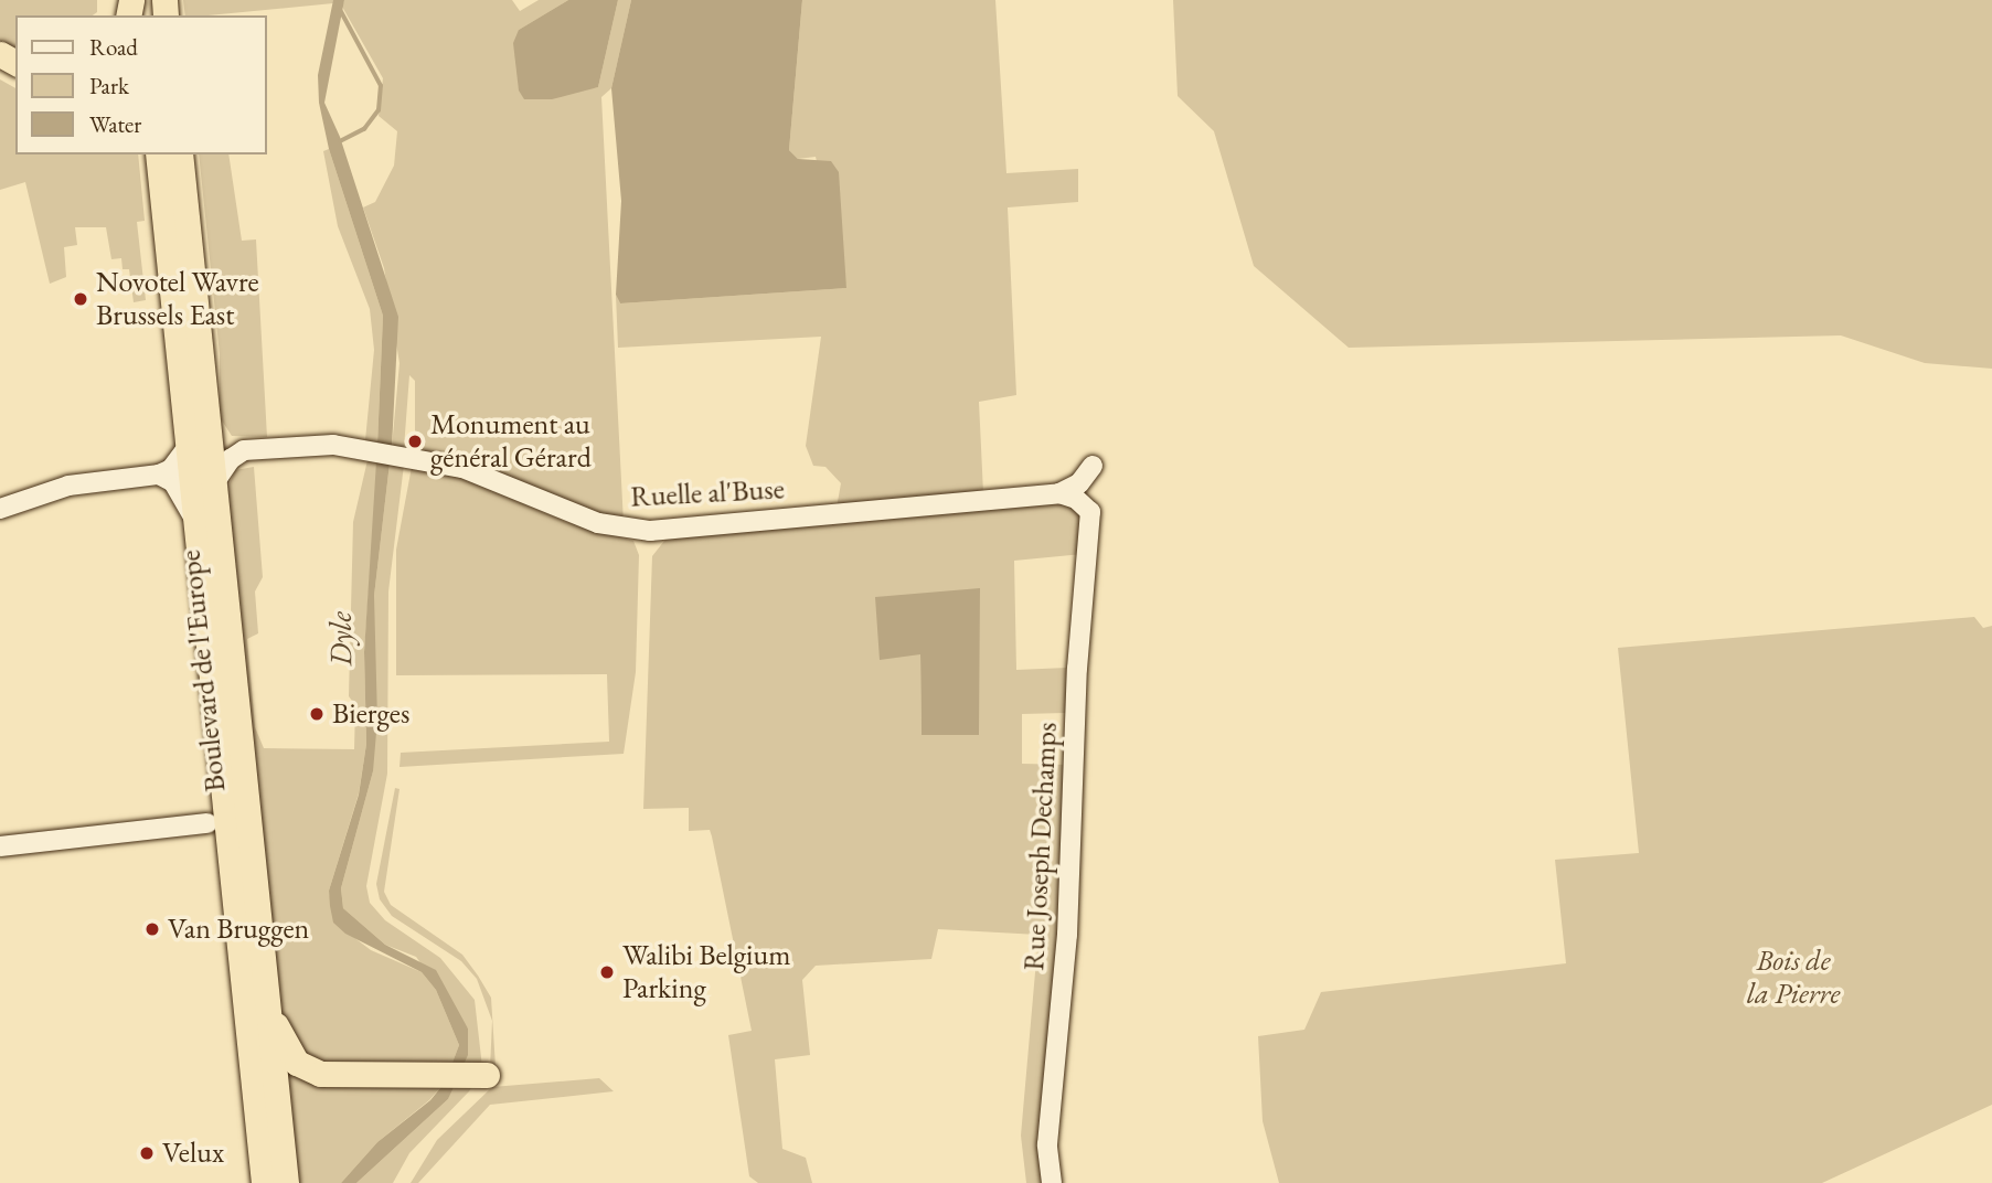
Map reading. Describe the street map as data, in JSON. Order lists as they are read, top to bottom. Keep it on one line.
{"streets":{"highway":["Boulevard de l'Europe"],"street":["Ruelle al'Buse","Rue Joseph Dechamps"]},"crossings":[["Ruelle al'Buse","Rue Joseph Dechamps"]],"water":["Dyle"],"parks":["Bois de la Pierre"],"places":["Novotel Wavre Brussels East","Monument au général Gérard","Bierges","Van Bruggen","Walibi Belgium Parking","Velux"],"legend":["Road","Park","Water"]}
